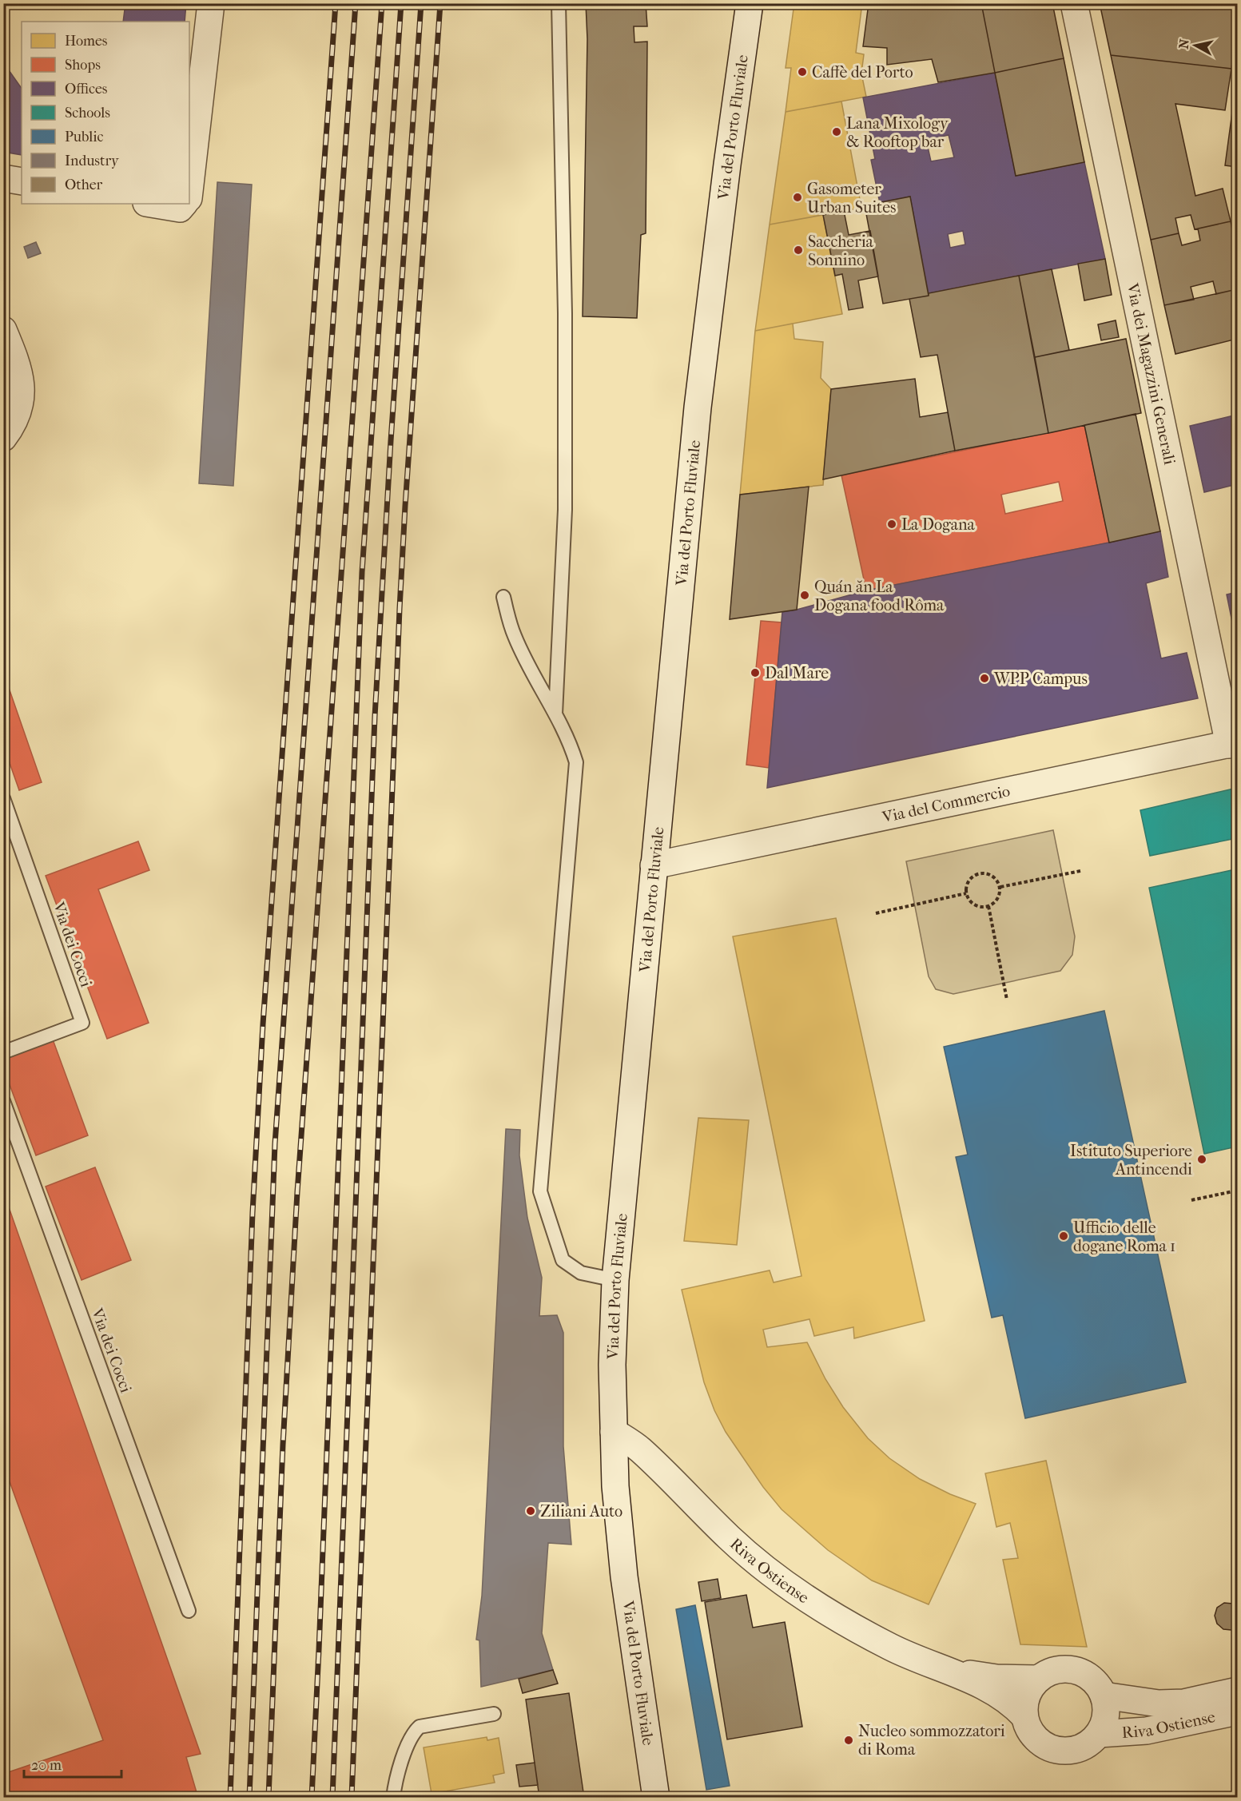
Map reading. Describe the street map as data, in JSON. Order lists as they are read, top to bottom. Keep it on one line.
{"streets":{"street":["Via del Porto Fluviale","Via dei Magazzini Generali","Via del Commercio","Riva Ostiense"],"lane":["Via dei Cocci"]},"crossings":[["Via del Porto Fluviale","Via del Commercio"],["Via del Porto Fluviale","Riva Ostiense"],["Via dei Magazzini Generali","Via del Commercio"]],"places":["Caffè del Porto","Lana Mixology & Rooftop bar","Gasometer Urban Suites","Saccheria Sonnino","La Dogana","Quán ăn La Dogana food Rôma","Dal Mare","WPP Campus","Istituto Superiore Antincendi","Ufficio delle dogane Roma 1","Ziliani Auto","Nucleo sommozzatori di Roma"],"legend":["Homes","Shops","Offices","Schools","Public","Industry","Other"],"scale_bar":"20 m","north":"left"}
